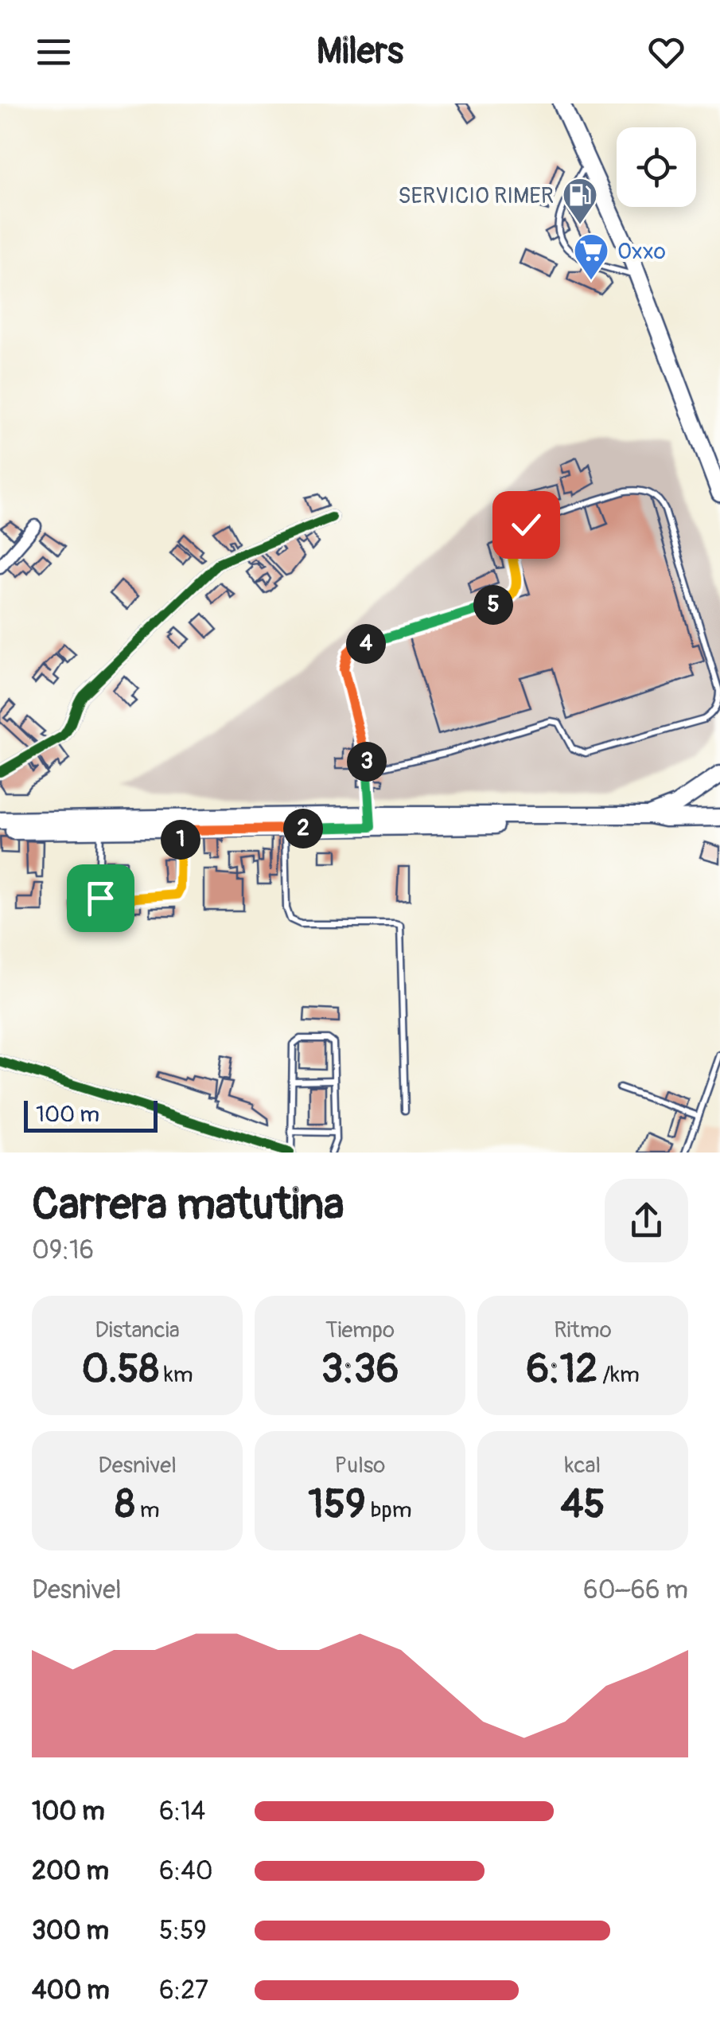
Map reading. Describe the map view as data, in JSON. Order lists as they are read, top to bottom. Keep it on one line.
{"places":{"fuel station":["SERVICIO RIMER"],"supermarket":["Oxxo"]},"scale_bar":"100 m","page":{"header":"Milers","pins":["5","4","3","2","1"],"scale":"100 m","heading":["Carrera matutina","09:16"],"stats":[["Distancia","0.58 km"],["Tiempo","3:36"],["Ritmo","6:12 /km"],["Desnivel","8 m"],["Pulso","159 bpm"],["kcal","45"]],"chart":["Desnivel","60–66 m"],"list":[{"name":"100 m","note":"6:14"},{"name":"200 m","note":"6:40"},{"name":"300 m","note":"5:59"},{"name":"400 m","note":"6:27"}]}}
